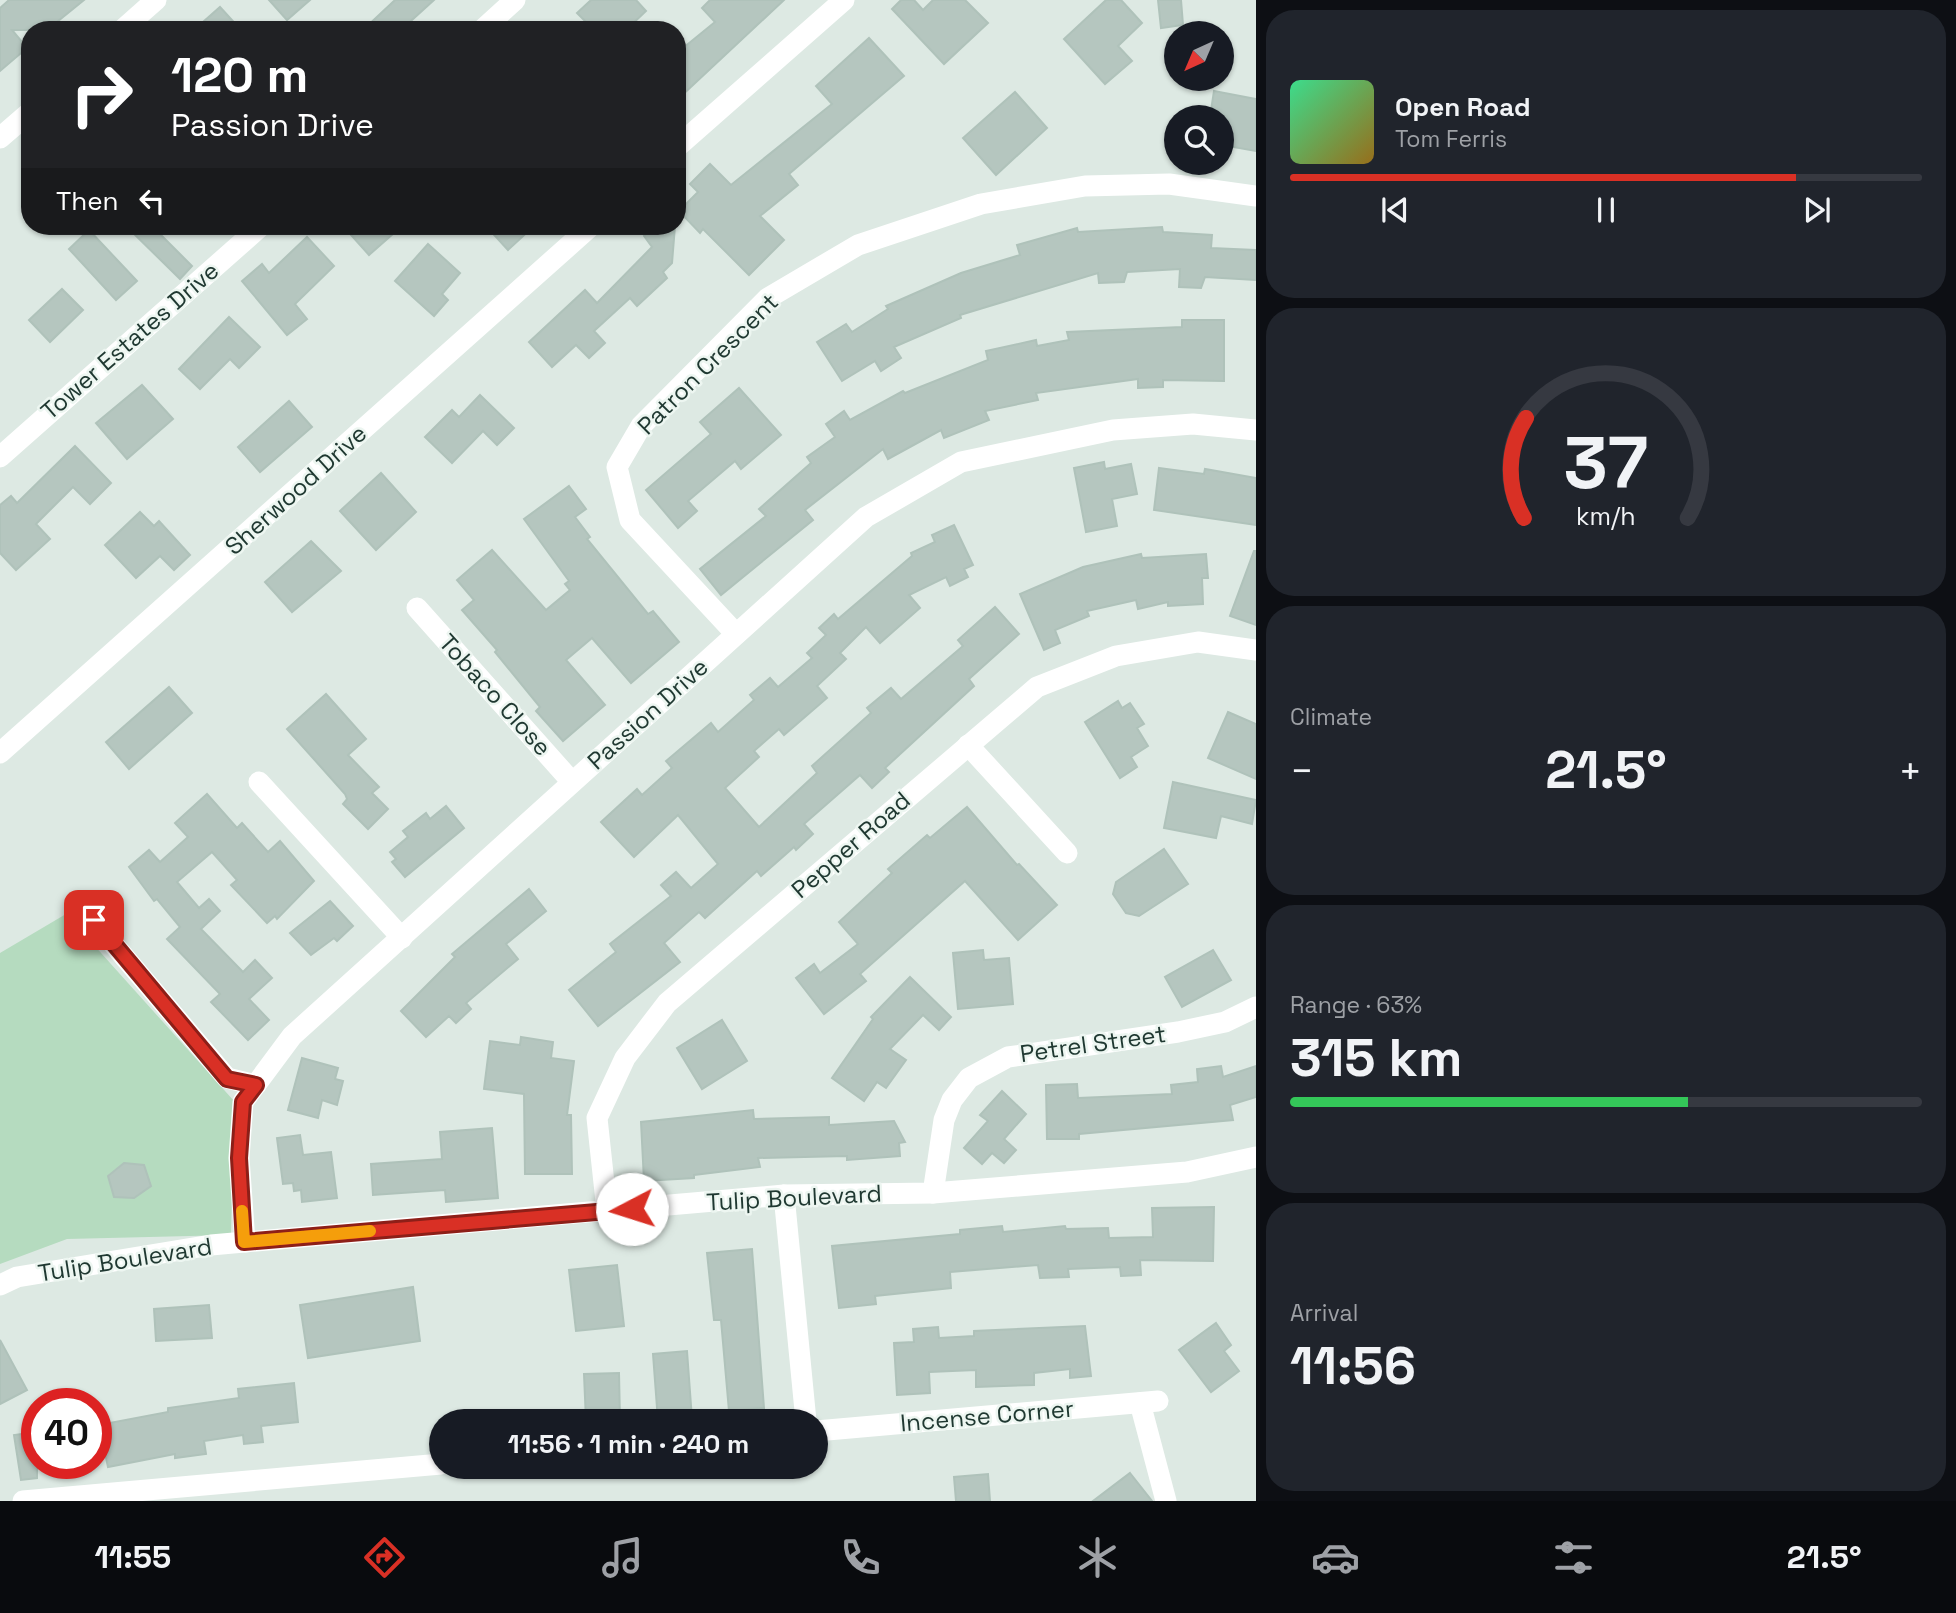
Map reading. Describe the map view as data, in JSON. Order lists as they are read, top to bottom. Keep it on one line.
{"streets":{"street":["Tower Estates Drive","Patron Crescent","Sherwood Drive","Tobaco Close","Passion Drive","Pepper Road","Petrel Street","Tulip Boulevard","Incense Corner"]},"crossings":[["Patron Crescent","Passion Drive"],["Tobaco Close","Passion Drive"],["Passion Drive","Tulip Boulevard"],["Pepper Road","Tulip Boulevard"],["Petrel Street","Tulip Boulevard"]],"north":"bottom left","page":{"turn":["120 m","Passion Drive"],"song":["Open Road","Tom Ferris"],"then":"Then","tile":["Climate",["Range · 63%","315 km"],["Arrival","11:56"]],"heat":["−","21.5°","+"],"limit":"40","trip":"11:56 · 1 min · 240 m","tabs":["11:55","21.5°"],"gauge":["37","km/h"]}}
